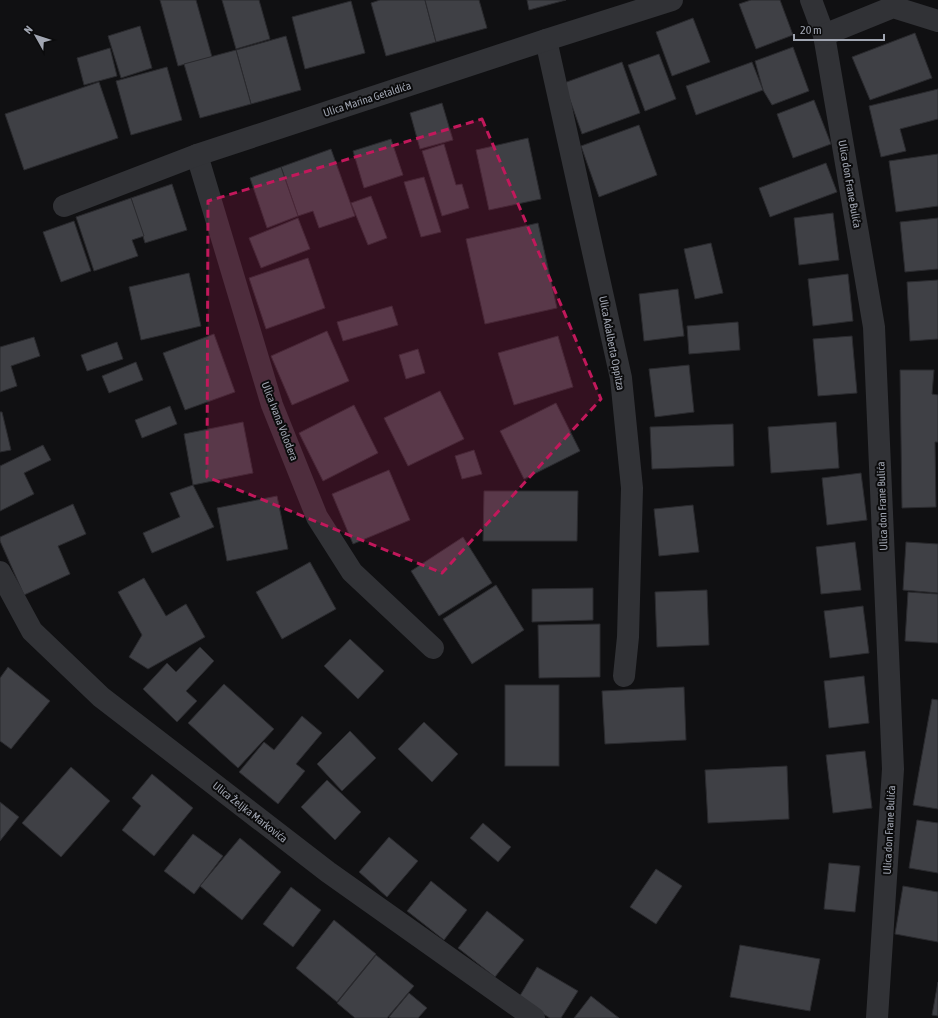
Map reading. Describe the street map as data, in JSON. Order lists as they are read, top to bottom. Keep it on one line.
{"streets":{"street":["Ulica Marina Getaldića","Ulica don Frane Bulića","Ulica Adalberta Oppitza","Ulica Ivana Volodera","Ulica Željka Markovića"]},"crossings":[["Ulica Marina Getaldića","Ulica Adalberta Oppitza"],["Ulica Marina Getaldića","Ulica Ivana Volodera"]],"scale_bar":"20 m","north":"top left"}
